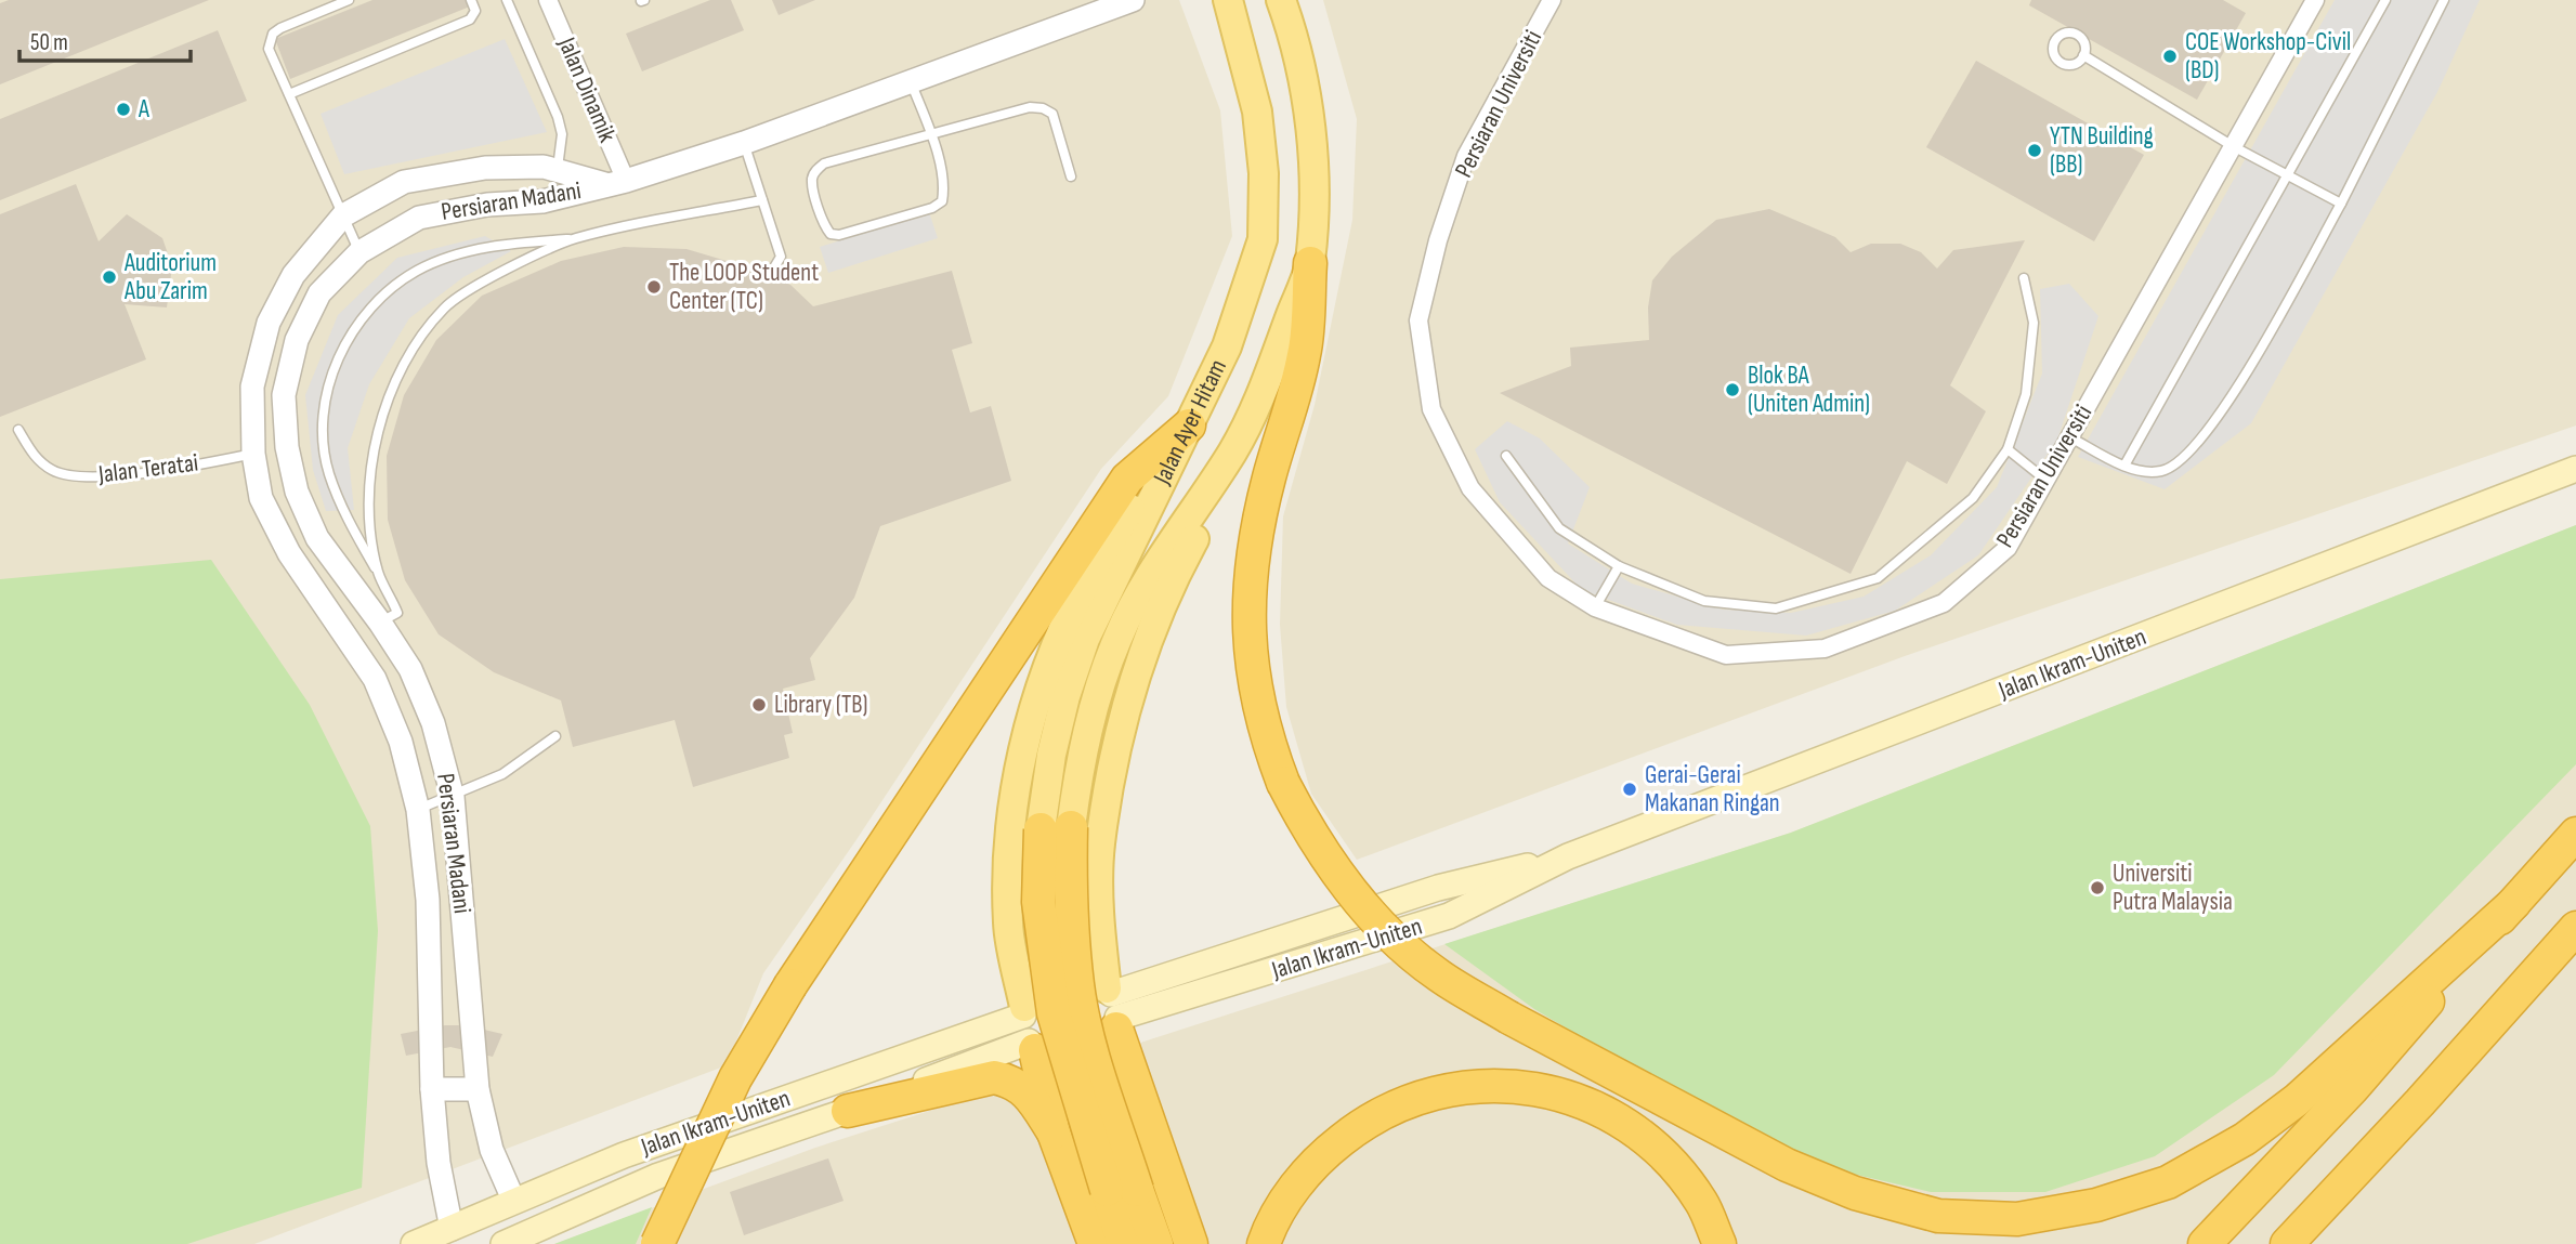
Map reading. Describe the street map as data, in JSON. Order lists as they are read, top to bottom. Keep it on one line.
{"streets":{"main road":["Jalan Ayer Hitam","Jalan Ikram-Uniten"],"street":["Jalan Dinamik","Persiaran Universiti","Persiaran Madani"],"lane":["Jalan Teratai"]},"crossings":[["Jalan Dinamik","Persiaran Madani"],["Persiaran Madani","Jalan Teratai"],["Persiaran Madani","Jalan Ikram-Uniten"]],"places":["COE Workshop-Civil (BD)","A","YTN Building (BB)","Auditorium Abu Zarim","The LOOP Student Center (TC)","Blok BA (Uniten Admin)","Library (TB)","Gerai-Gerai Makanan Ringan","Universiti Putra Malaysia"],"scale_bar":"50 m"}
